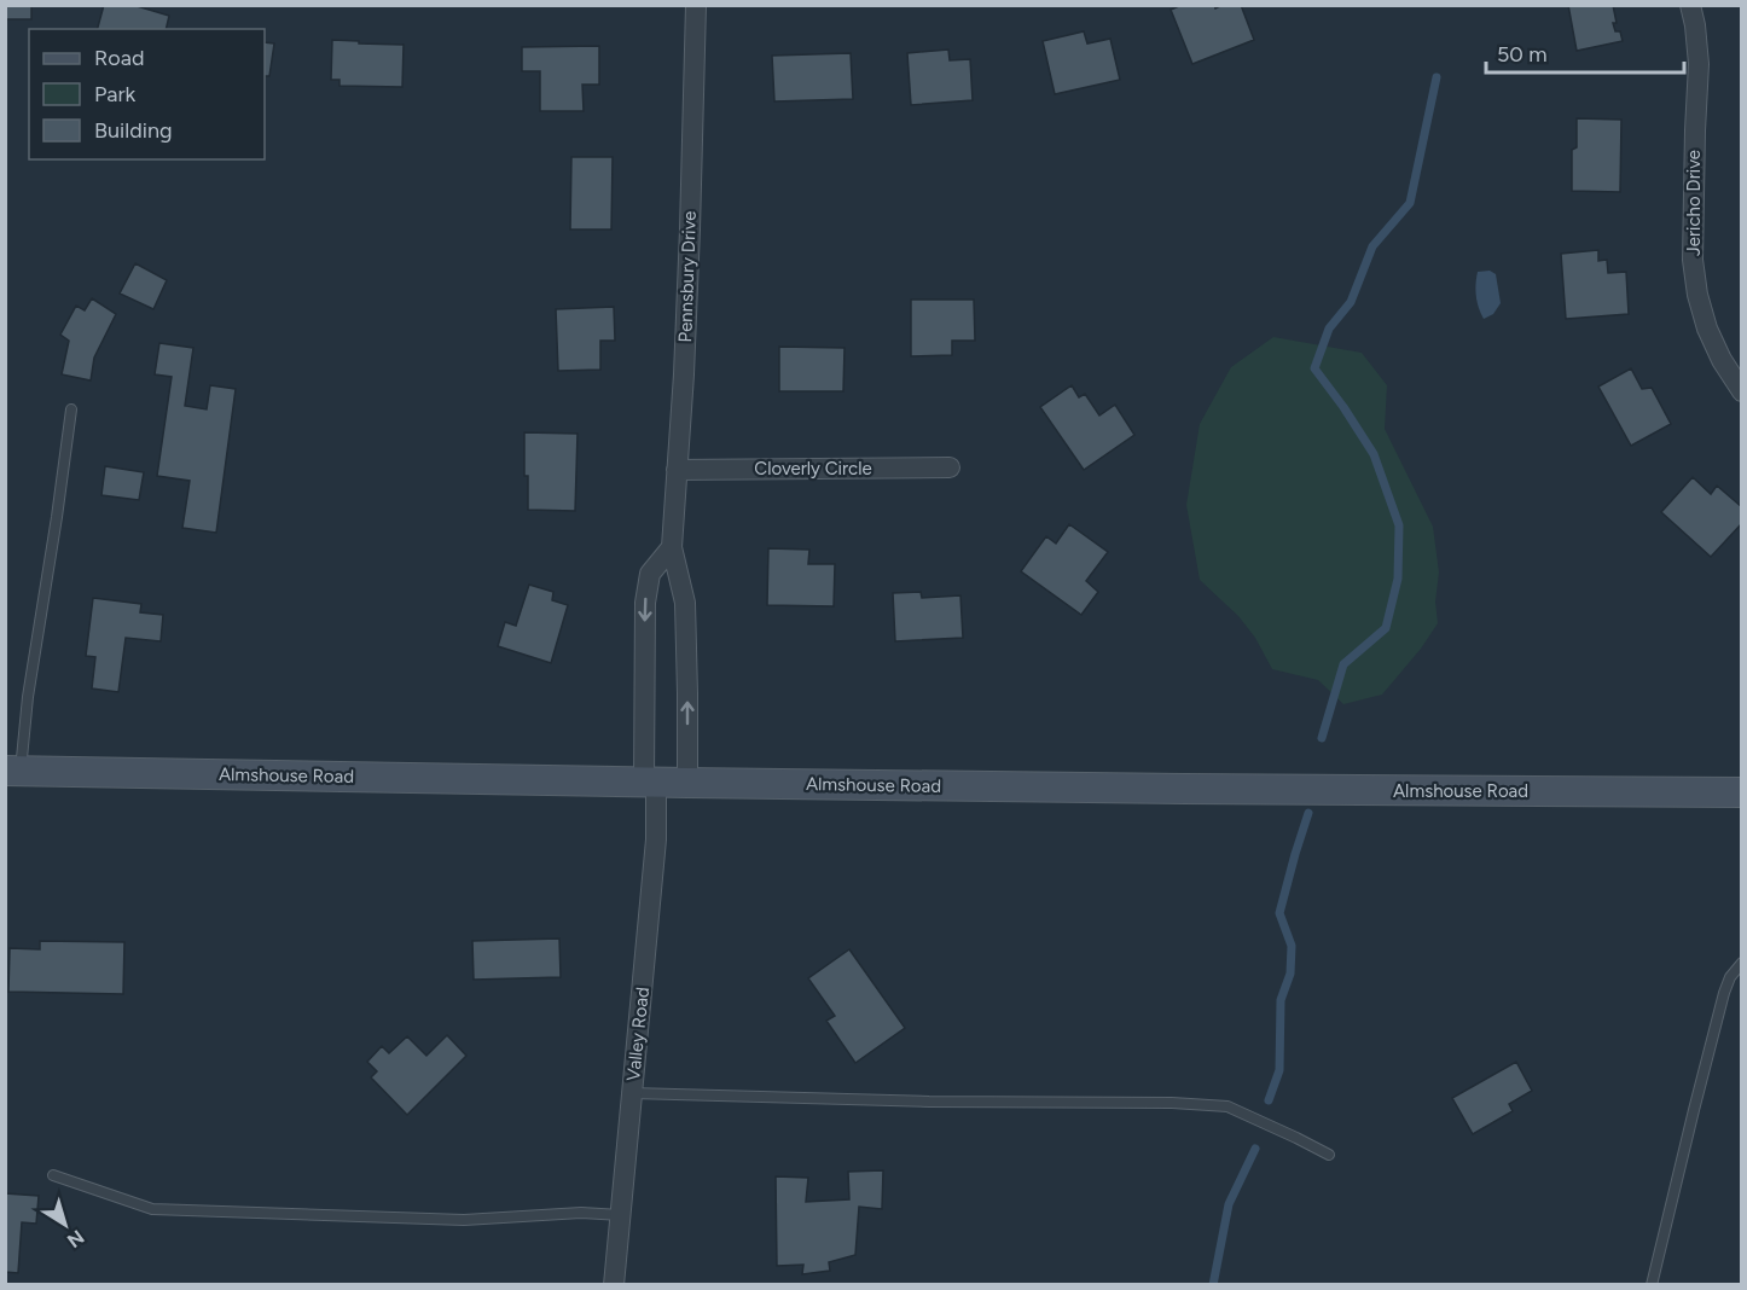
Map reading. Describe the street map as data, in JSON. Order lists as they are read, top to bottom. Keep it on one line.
{"streets":{"main road":["Almshouse Road"],"street":["Jericho Drive","Pennsbury Drive","Cloverly Circle","Valley Road"]},"crossings":[["Pennsbury Drive","Cloverly Circle"],["Pennsbury Drive","Almshouse Road"],["Almshouse Road","Valley Road"]],"legend":["Road","Park","Building"],"scale_bar":"50 m","north":"bottom right"}
